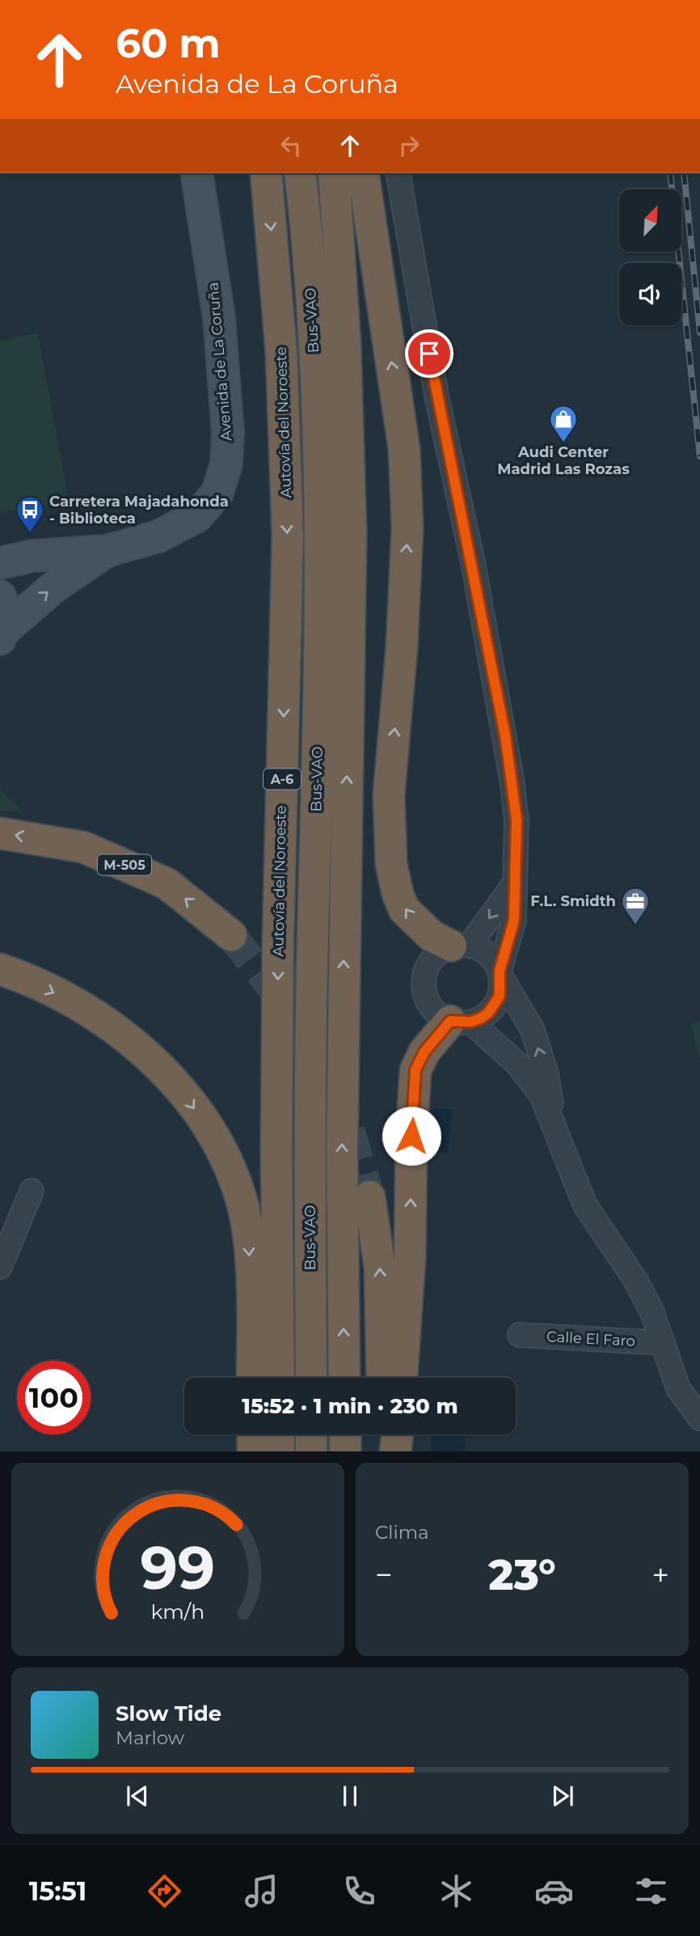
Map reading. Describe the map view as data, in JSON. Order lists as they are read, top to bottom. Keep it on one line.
{"streets":{"highway":["Bus-VAO","Autovía del Noroeste","A-6","M-505"],"street":["Avenida de La Coruña","Calle El Faro"]},"places":{"shop":["Audi Center Madrid Las Rozas"],"bus stop":["Carretera Majadahonda - Biblioteca"],"office":["F.L. Smidth"]},"north":"top right","page":{"turn":["60 m","Avenida de La Coruña"],"limit":"100","trip":"15:52 · 1 min · 230 m","tile":"Clima","heat":["−","23°","+"],"song":["Slow Tide","Marlow"],"tabs":"15:51","gauge":["99","km/h"]}}
